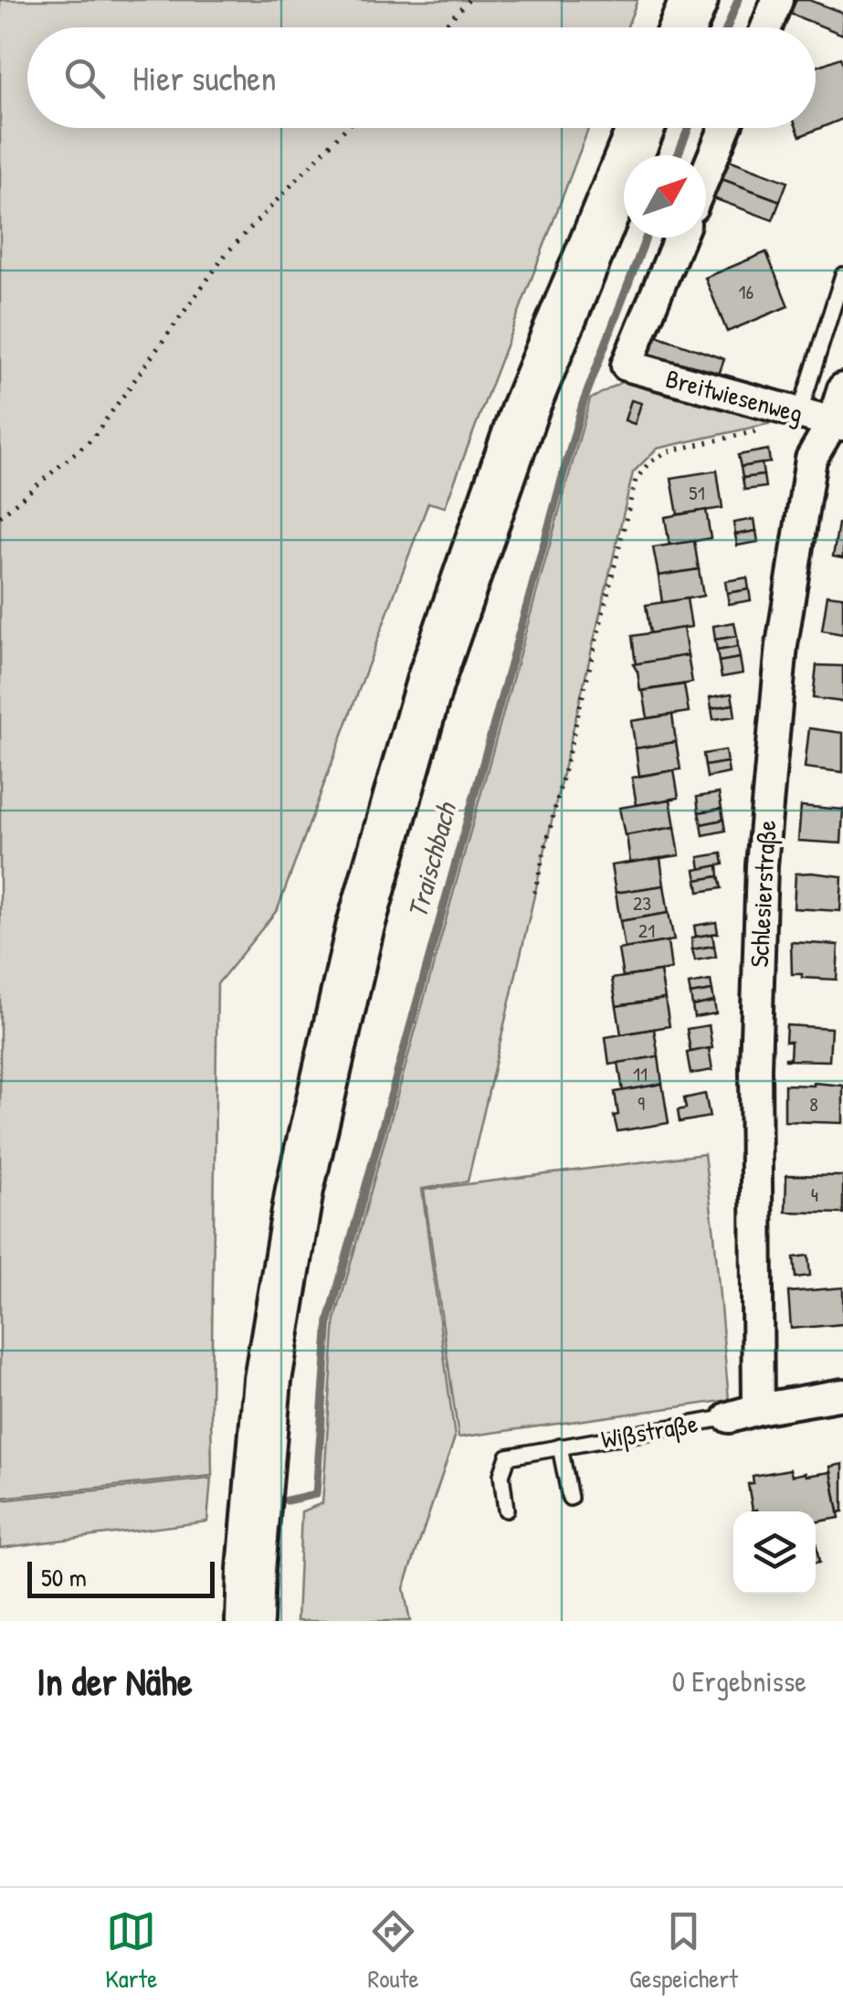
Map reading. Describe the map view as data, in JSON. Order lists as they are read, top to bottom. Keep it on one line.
{"streets":{"street":["Breitwiesenweg","Schlesierstraße","Wißstraße"]},"crossings":[["Breitwiesenweg","Schlesierstraße"],["Schlesierstraße","Wißstraße"]],"water":["Traischbach"],"house_numbers":["16","51","23","21","11","9","8","4"],"scale_bar":"50 m","north":"top right","page":{"search":"Hier suchen","scale":"50 m","heading":["In der Nähe","0 Ergebnisse"],"nav":["Karte","Route","Gespeichert"]}}
